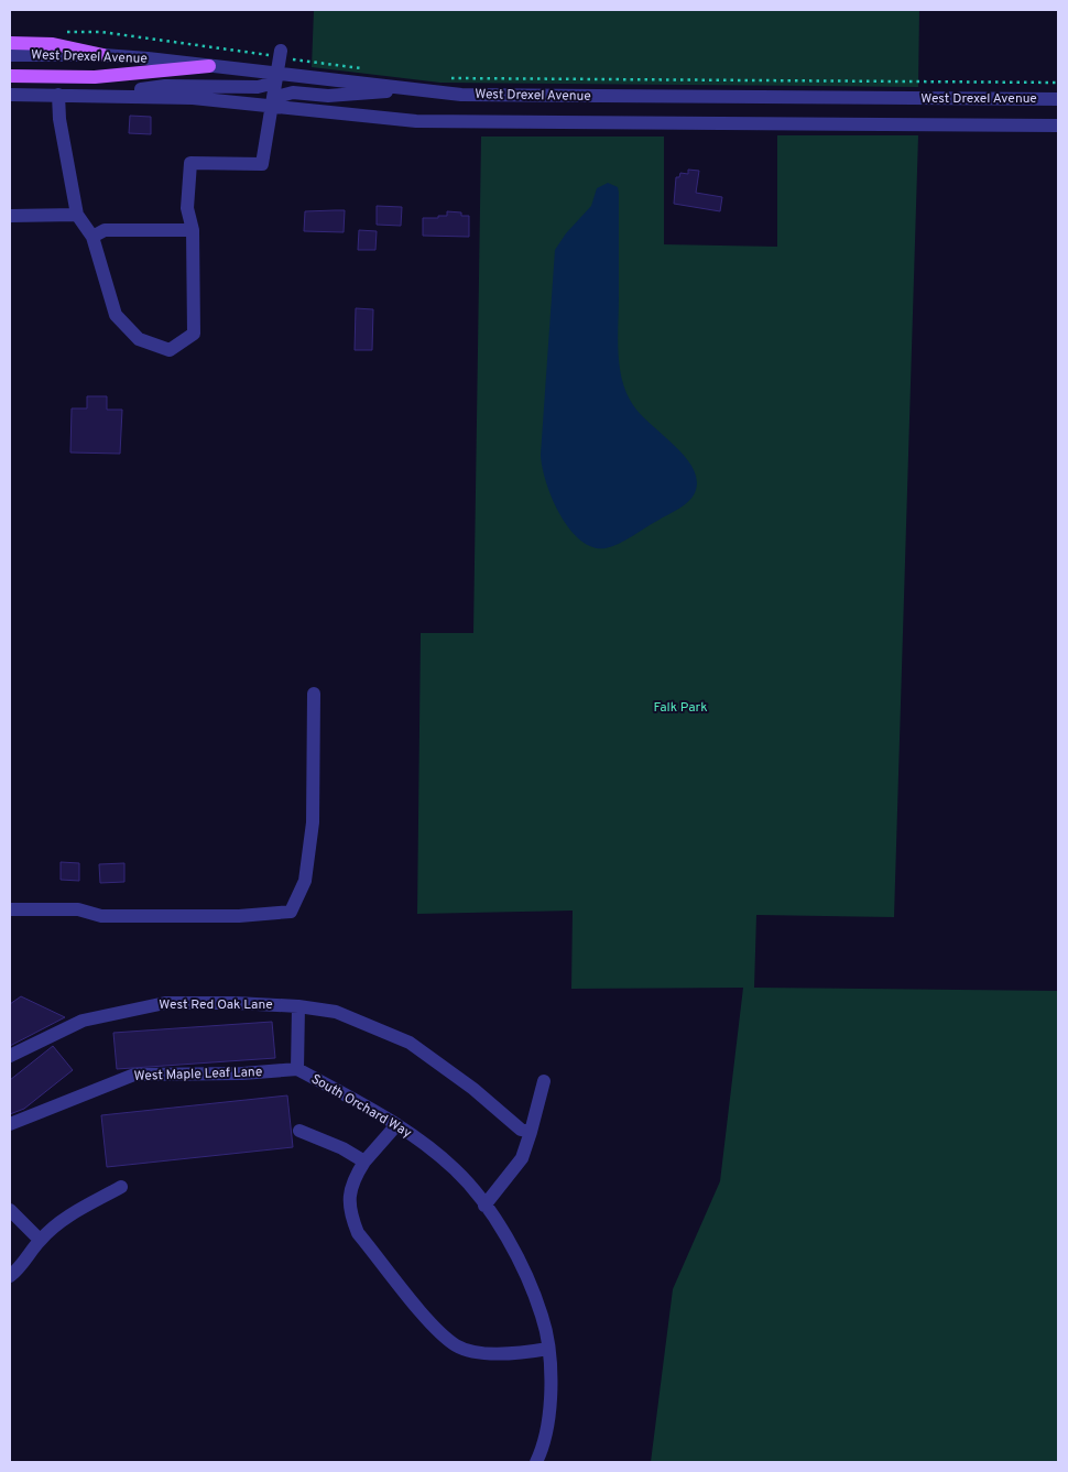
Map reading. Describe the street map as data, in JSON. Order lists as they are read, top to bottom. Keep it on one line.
{"streets":{"street":["West Drexel Avenue","West Red Oak Lane","West Maple Leaf Lane","South Orchard Way"]},"crossings":[["West Red Oak Lane","South Orchard Way"],["West Maple Leaf Lane","South Orchard Way"]],"parks":["Falk Park"]}
